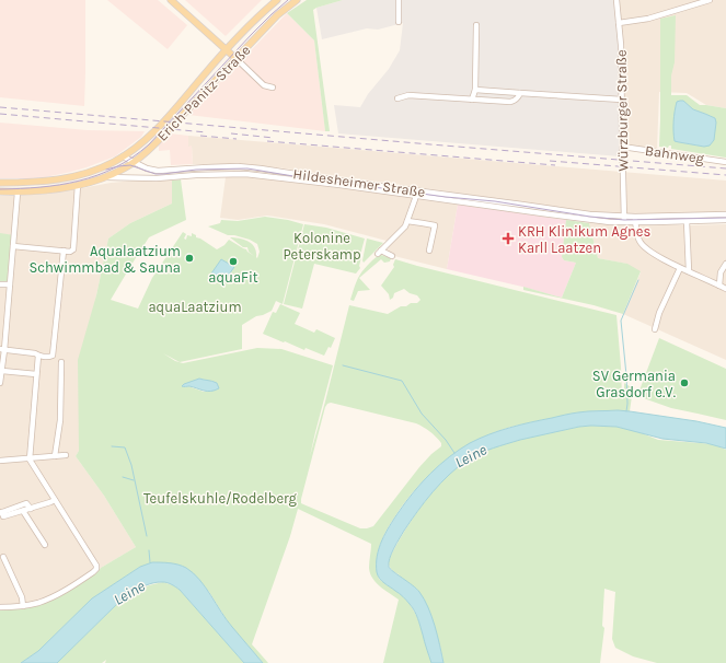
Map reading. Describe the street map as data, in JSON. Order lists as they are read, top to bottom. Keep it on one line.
{"streets":{"main road":["Erich-Panitz-Straße","Hildesheimer Straße"],"street":["Würzburger Straße","Bahnweg"]},"crossings":[["Erich-Panitz-Straße","Hildesheimer Straße"],["Würzburger Straße","Bahnweg"],["Würzburger Straße","Hildesheimer Straße"]],"water":["Leine"],"parks":["Kolonine Peterskamp","aquaLaatzium","Teufelskuhle/Rodelberg"],"places":{"health":["KRH Klinikum Agnes Karll Laatzen"],"other":["Aqualaatzium Schwimmbad & Sauna","aquaFit","SV Germania Grasdorf e.V."]}}
